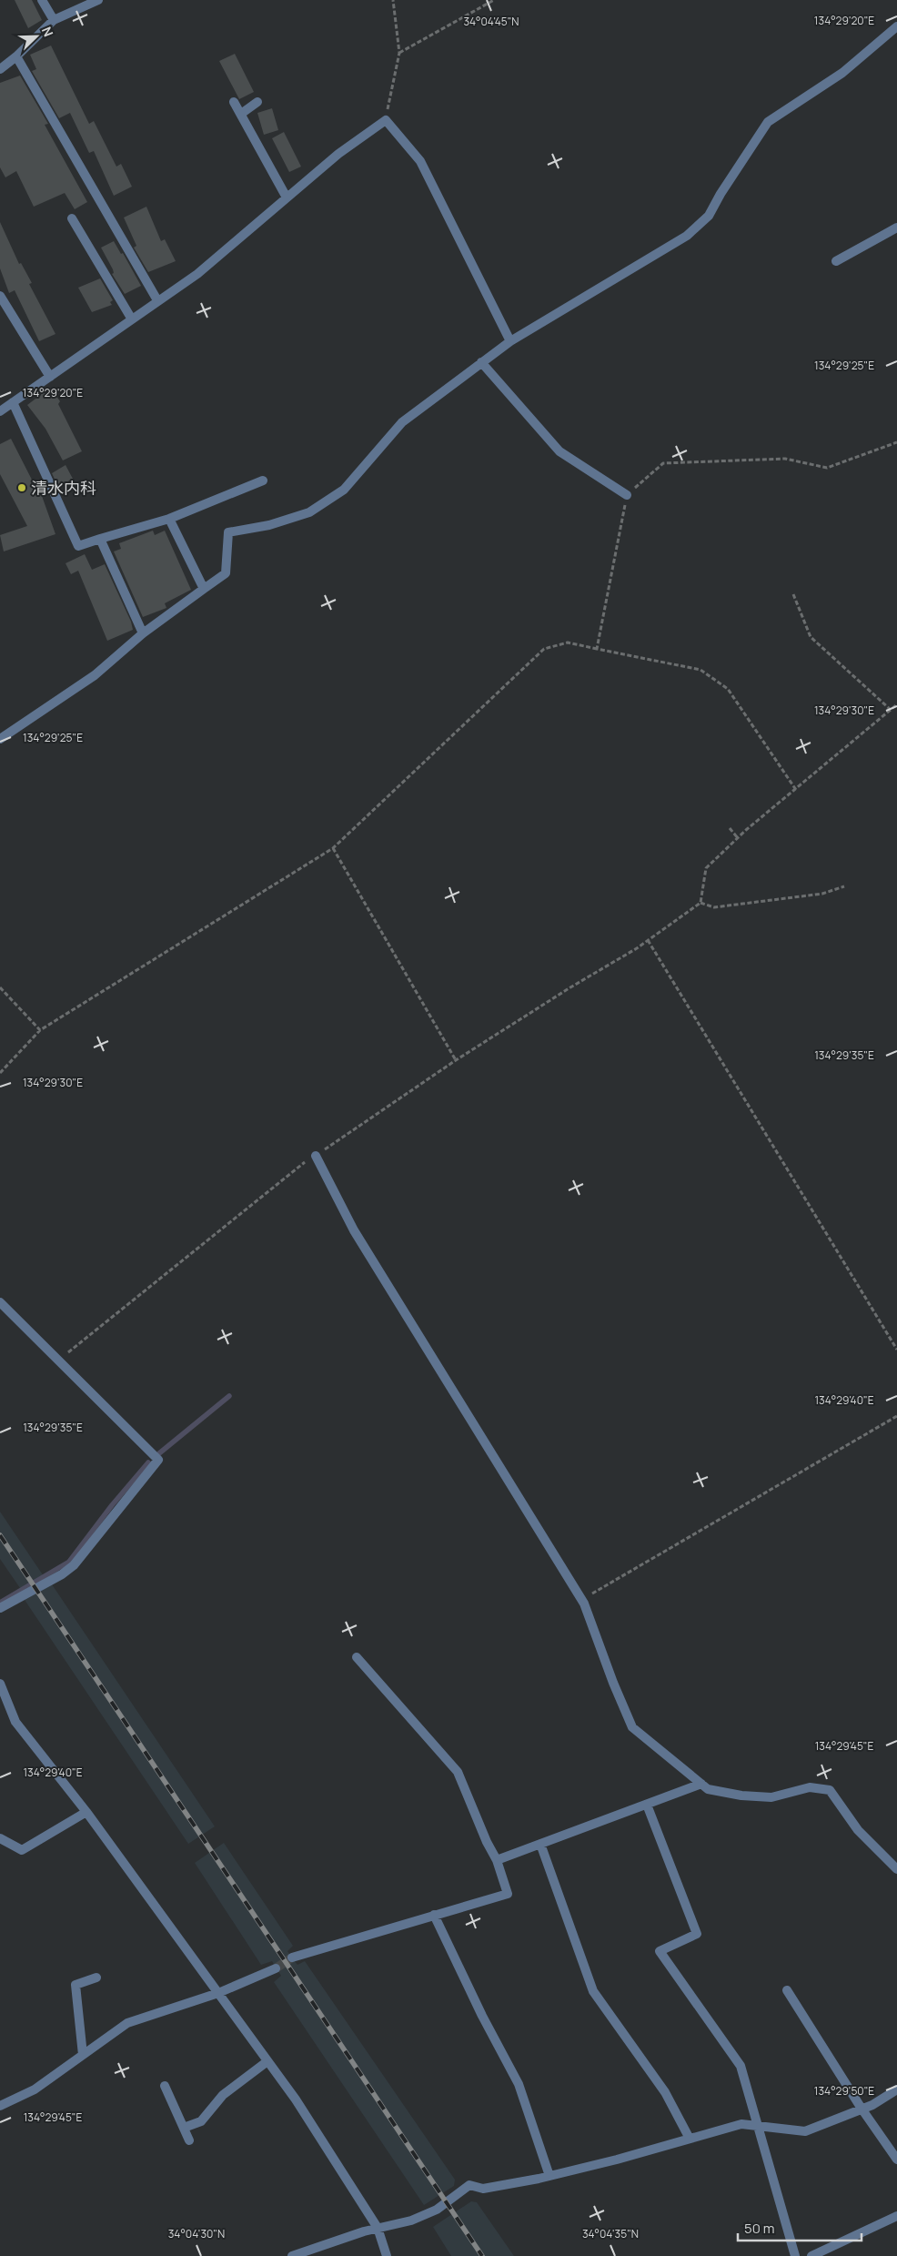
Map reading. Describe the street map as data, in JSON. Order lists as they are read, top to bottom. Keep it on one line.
{"places":["清水内科"],"scale_bar":"50 m","north":"top right","coordinates":["134°29'20\"E","34°04'45\"N","134°29'25\"E","134°29'30\"E","134°29'35\"E","134°29'40\"E","134°29'45\"E","134°29'50\"E","34°04'30\"N","34°04'35\"N"]}
